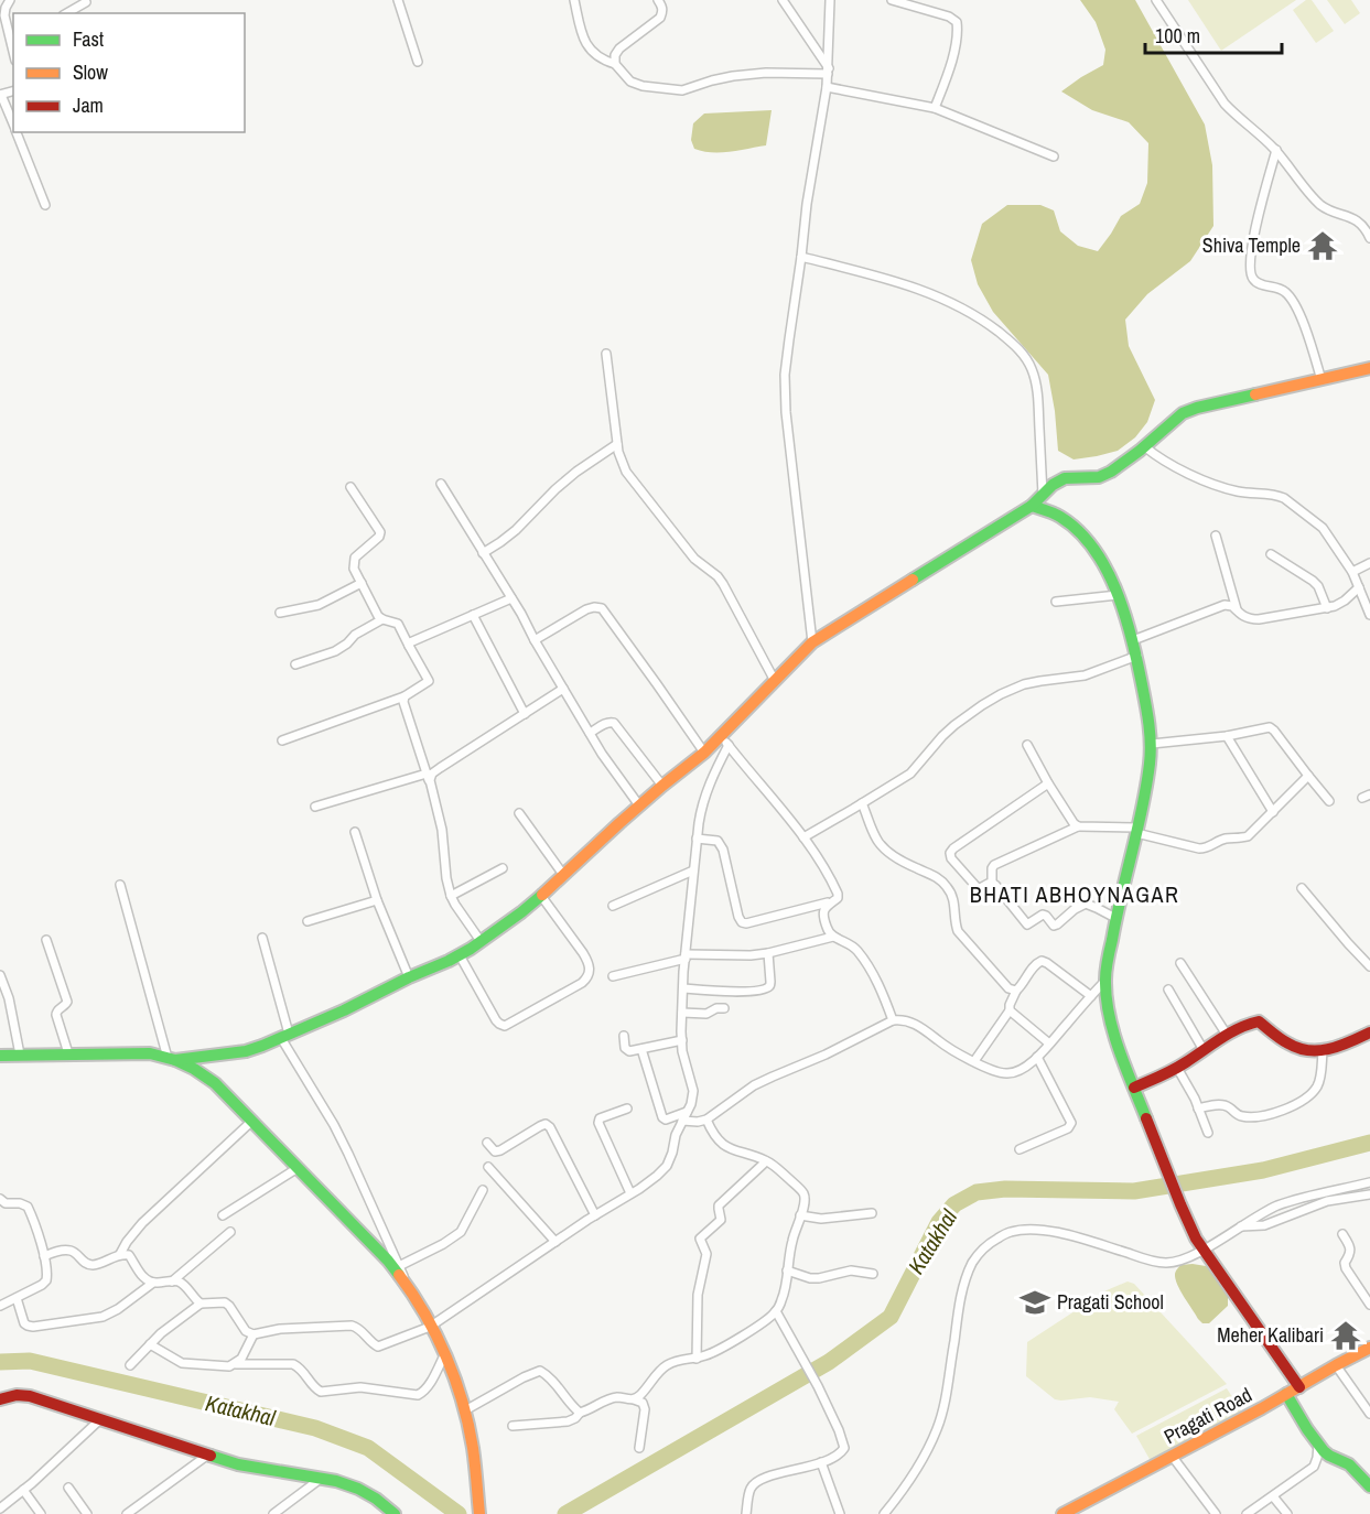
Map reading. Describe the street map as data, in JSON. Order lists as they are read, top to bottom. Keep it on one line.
{"streets":{"street":["Pragati Road"]},"districts":["BHATI ABHOYNAGAR"],"water":["Katakhal"],"places":{"temple":["Shiva Temple","Meher Kalibari"],"school or university":["Pragati School"]},"legend":["Fast","Slow","Jam"],"scale_bar":"100 m"}
